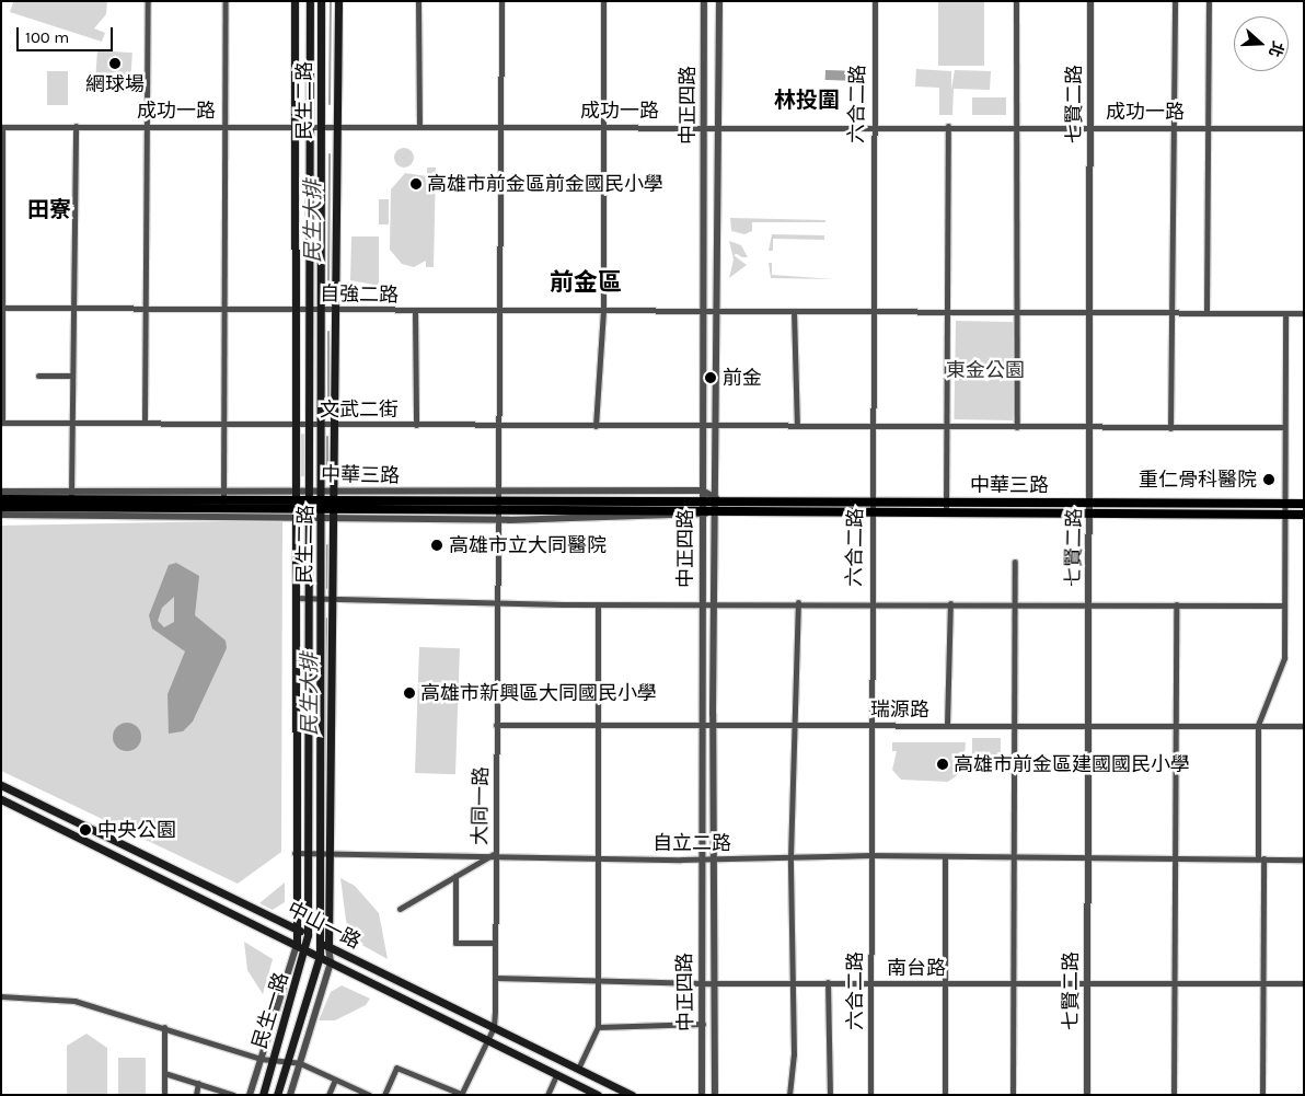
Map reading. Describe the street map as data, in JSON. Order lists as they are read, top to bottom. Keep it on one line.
{"streets":{"main road":["民生二路","中華三路","中山一路","民生一路"],"street":["六合二路","七賢二路","中正四路","成功一路","自強二路","文武二街","瑞源路","大同一路","自立二路","南台路"]},"crossings":[["民生二路","成功一路"],["民生二路","自強二路"],["民生二路","文武二街"],["民生二路","中華三路"],["民生二路","自立二路"],["民生二路","中山一路"],["民生二路","民生一路"],["六合二路","成功一路"],["六合二路","自強二路"],["六合二路","文武二街"],["六合二路","中華三路"],["六合二路","瑞源路"],["六合二路","自立二路"],["六合二路","南台路"],["七賢二路","成功一路"],["七賢二路","自強二路"],["七賢二路","文武二街"],["七賢二路","中華三路"],["七賢二路","瑞源路"],["七賢二路","自立二路"],["七賢二路","南台路"],["中正四路","成功一路"],["中正四路","自強二路"],["中正四路","文武二街"],["中正四路","中華三路"],["中正四路","瑞源路"],["中正四路","自立二路"],["中正四路","南台路"],["成功一路","大同一路"],["自強二路","大同一路"],["文武二街","大同一路"],["中華三路","大同一路"],["瑞源路","大同一路"],["大同一路","自立二路"],["大同一路","中山一路"],["大同一路","南台路"],["中山一路","民生一路"]],"districts":["林投圍","田寮","前金區"],"water":["民生大排"],"parks":["東金公園"],"places":["網球場","高雄市前金區前金國民小學","前金","重仁骨科醫院","高雄市立大同醫院","高雄市新興區大同國民小學","高雄市前金區建國國民小學","中央公園"],"scale_bar":"100 m","north":"right"}
